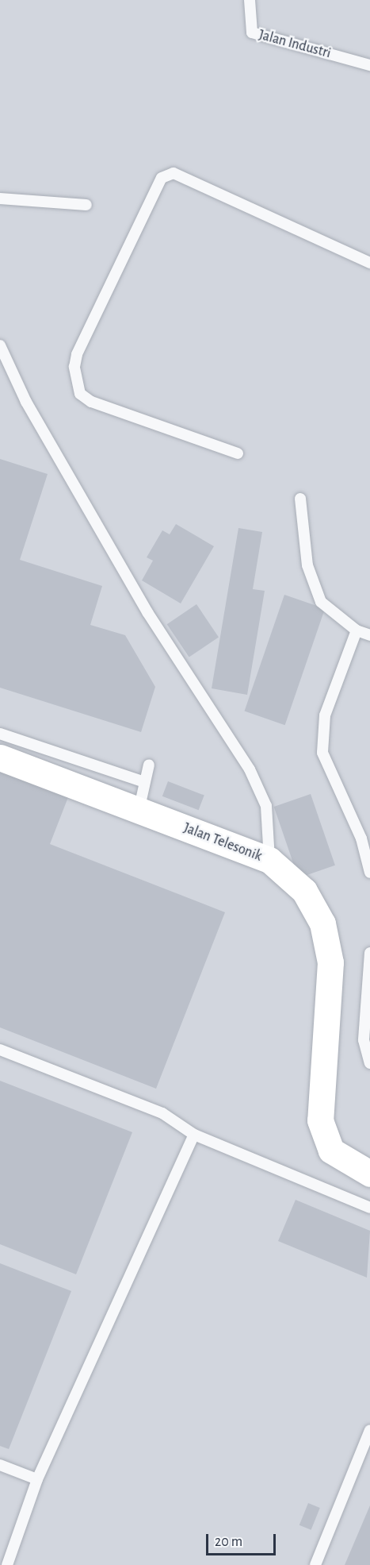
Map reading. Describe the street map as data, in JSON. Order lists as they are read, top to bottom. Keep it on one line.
{"streets":{"street":["Jalan Telesonik"],"lane":["Jalan Industri"]},"scale_bar":"20 m"}
